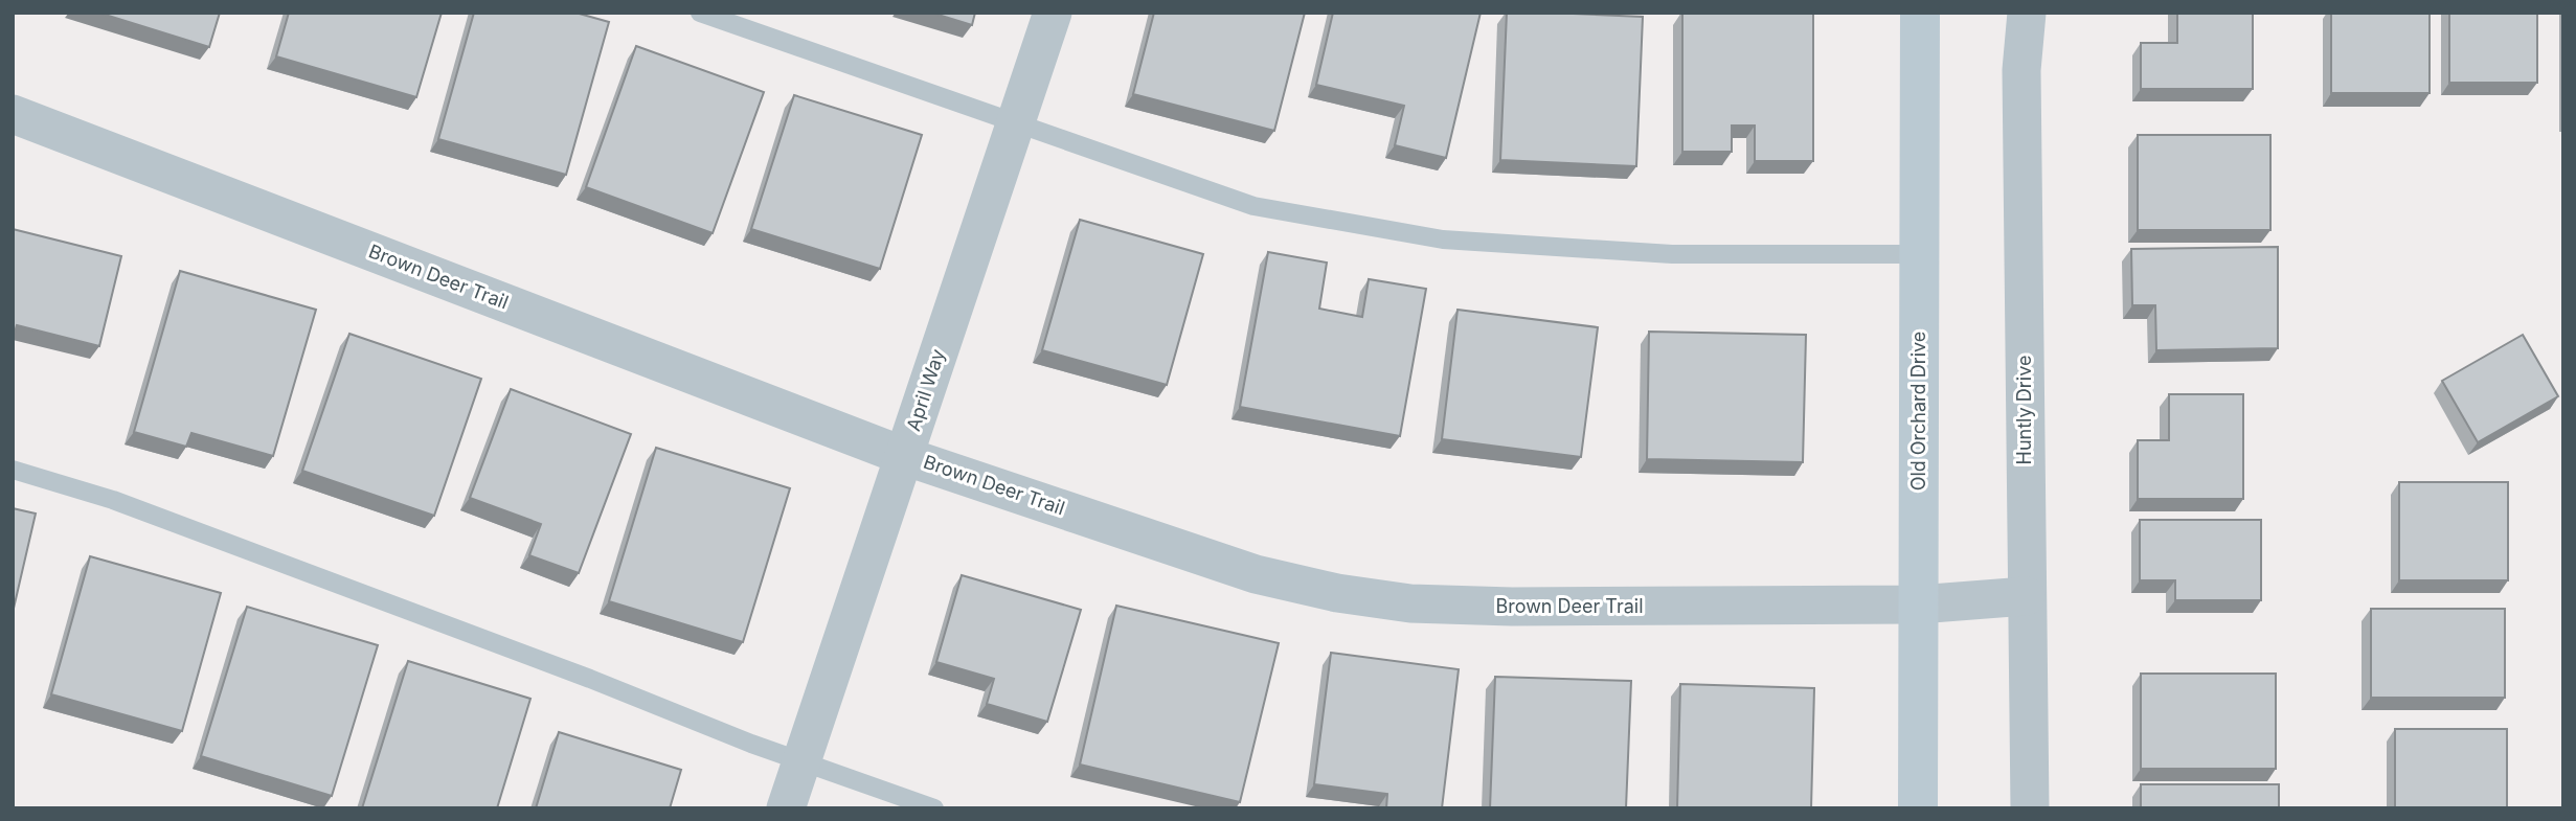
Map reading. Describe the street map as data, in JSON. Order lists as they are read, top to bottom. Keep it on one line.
{"streets":{"street":["Brown Deer Trail","April Way","Huntly Drive","Old Orchard Drive"]},"crossings":[["Brown Deer Trail","April Way"],["Brown Deer Trail","Huntly Drive"],["Brown Deer Trail","Old Orchard Drive"]]}
